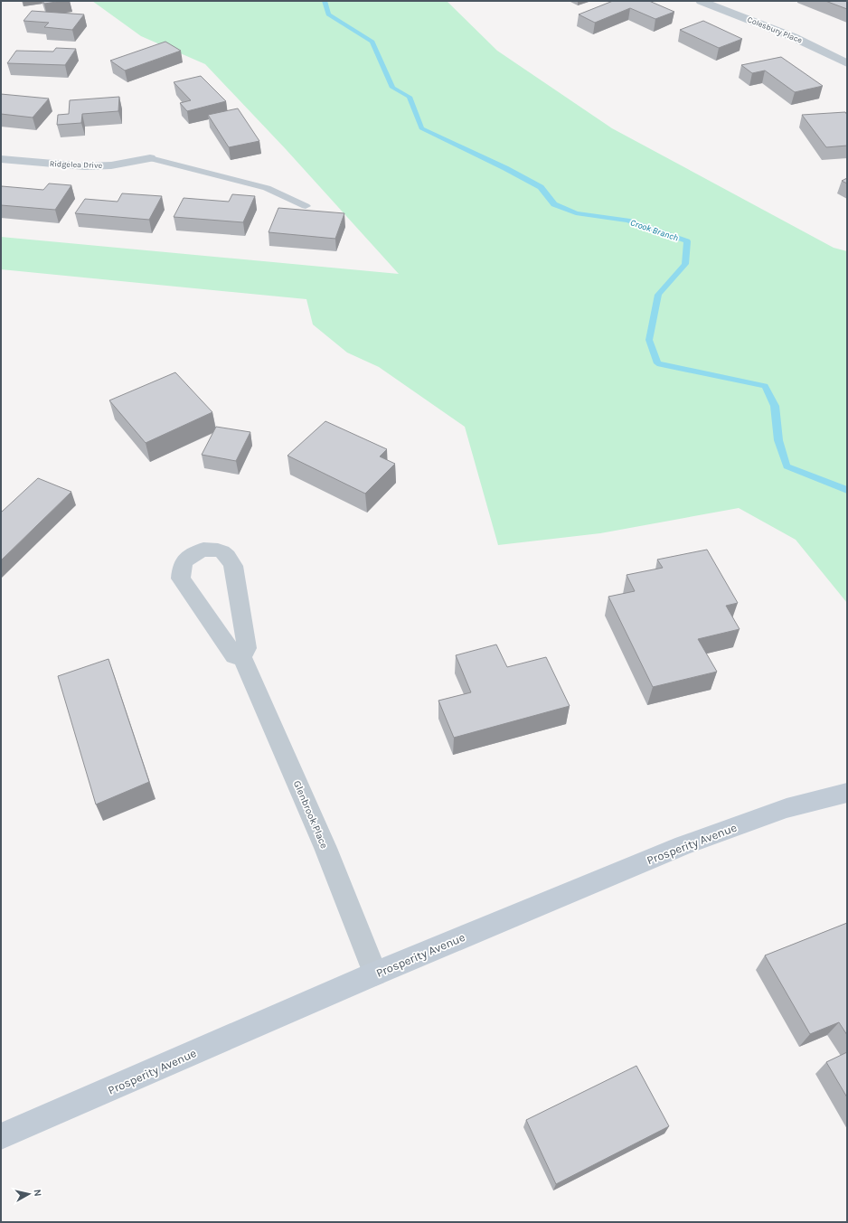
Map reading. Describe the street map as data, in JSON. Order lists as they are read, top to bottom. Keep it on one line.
{"streets":{"main road":["Prosperity Avenue"],"street":["Colesbury Place","Ridgelea Drive","Glenbrook Place"]},"crossings":[["Glenbrook Place","Prosperity Avenue"]],"water":["Crook Branch"],"north":"right"}
